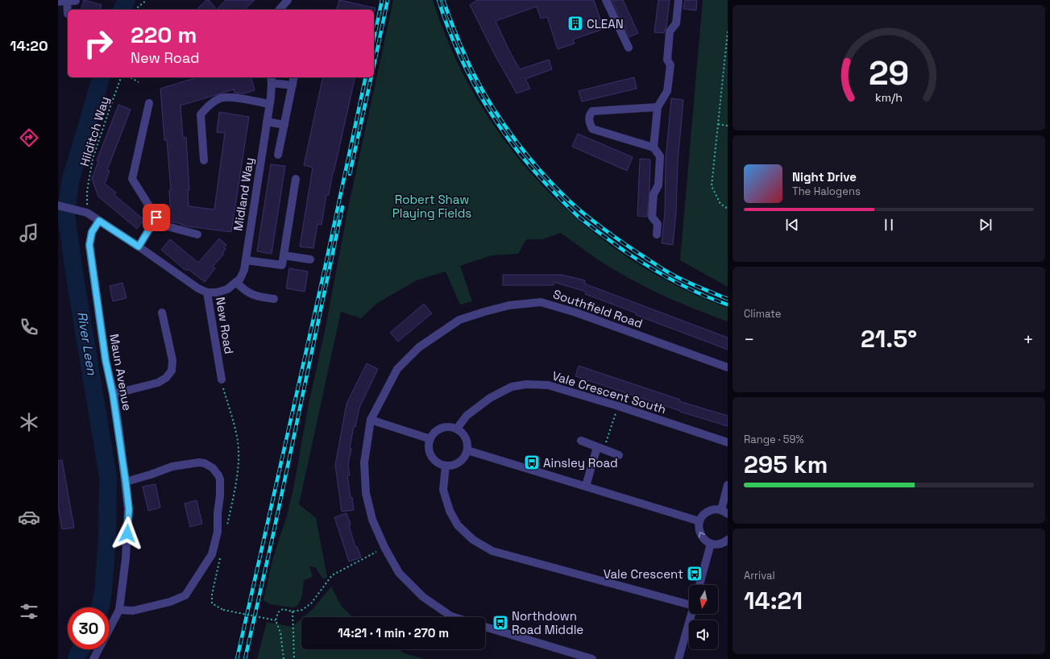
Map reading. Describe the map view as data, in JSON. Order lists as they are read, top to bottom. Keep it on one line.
{"streets":{"street":["Midland Way","Southfield Road","New Road","Maun Avenue","Vale Crescent South"],"path":["Hilditch Way"]},"crossings":[["Hilditch Way","New Road"],["Midland Way","New Road"],["New Road","Maun Avenue"]],"water":["River Leen"],"parks":["Robert Shaw Playing Fields"],"places":{"building":["CLEAN"],"bus stop":["Ainsley Road","Vale Crescent","Northdown Road Middle"]},"north":"bottom","page":{"tabs":"14:20","turn":["220 m","New Road"],"song":["Night Drive","The Halogens"],"tile":["Climate",["Range · 59%","295 km"],["Arrival","14:21"]],"heat":["−","21.5°","+"],"limit":"30","trip":"14:21 · 1 min · 270 m","gauge":["29","km/h"]}}
